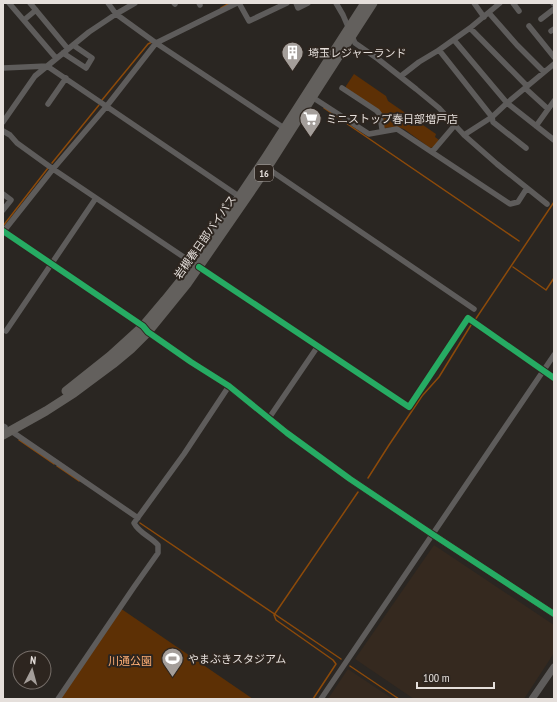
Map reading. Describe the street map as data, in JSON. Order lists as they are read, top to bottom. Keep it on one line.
{"streets":{"highway":["16","岩槻春日部バイパス"]},"parks":["川通公園"],"places":{"building":["埼玉レジャーランド"],"supermarket":["ミニストップ春日部増戸店"],"sports":["やまぶきスタジアム"]},"scale_bar":"100 m","north":"top"}
